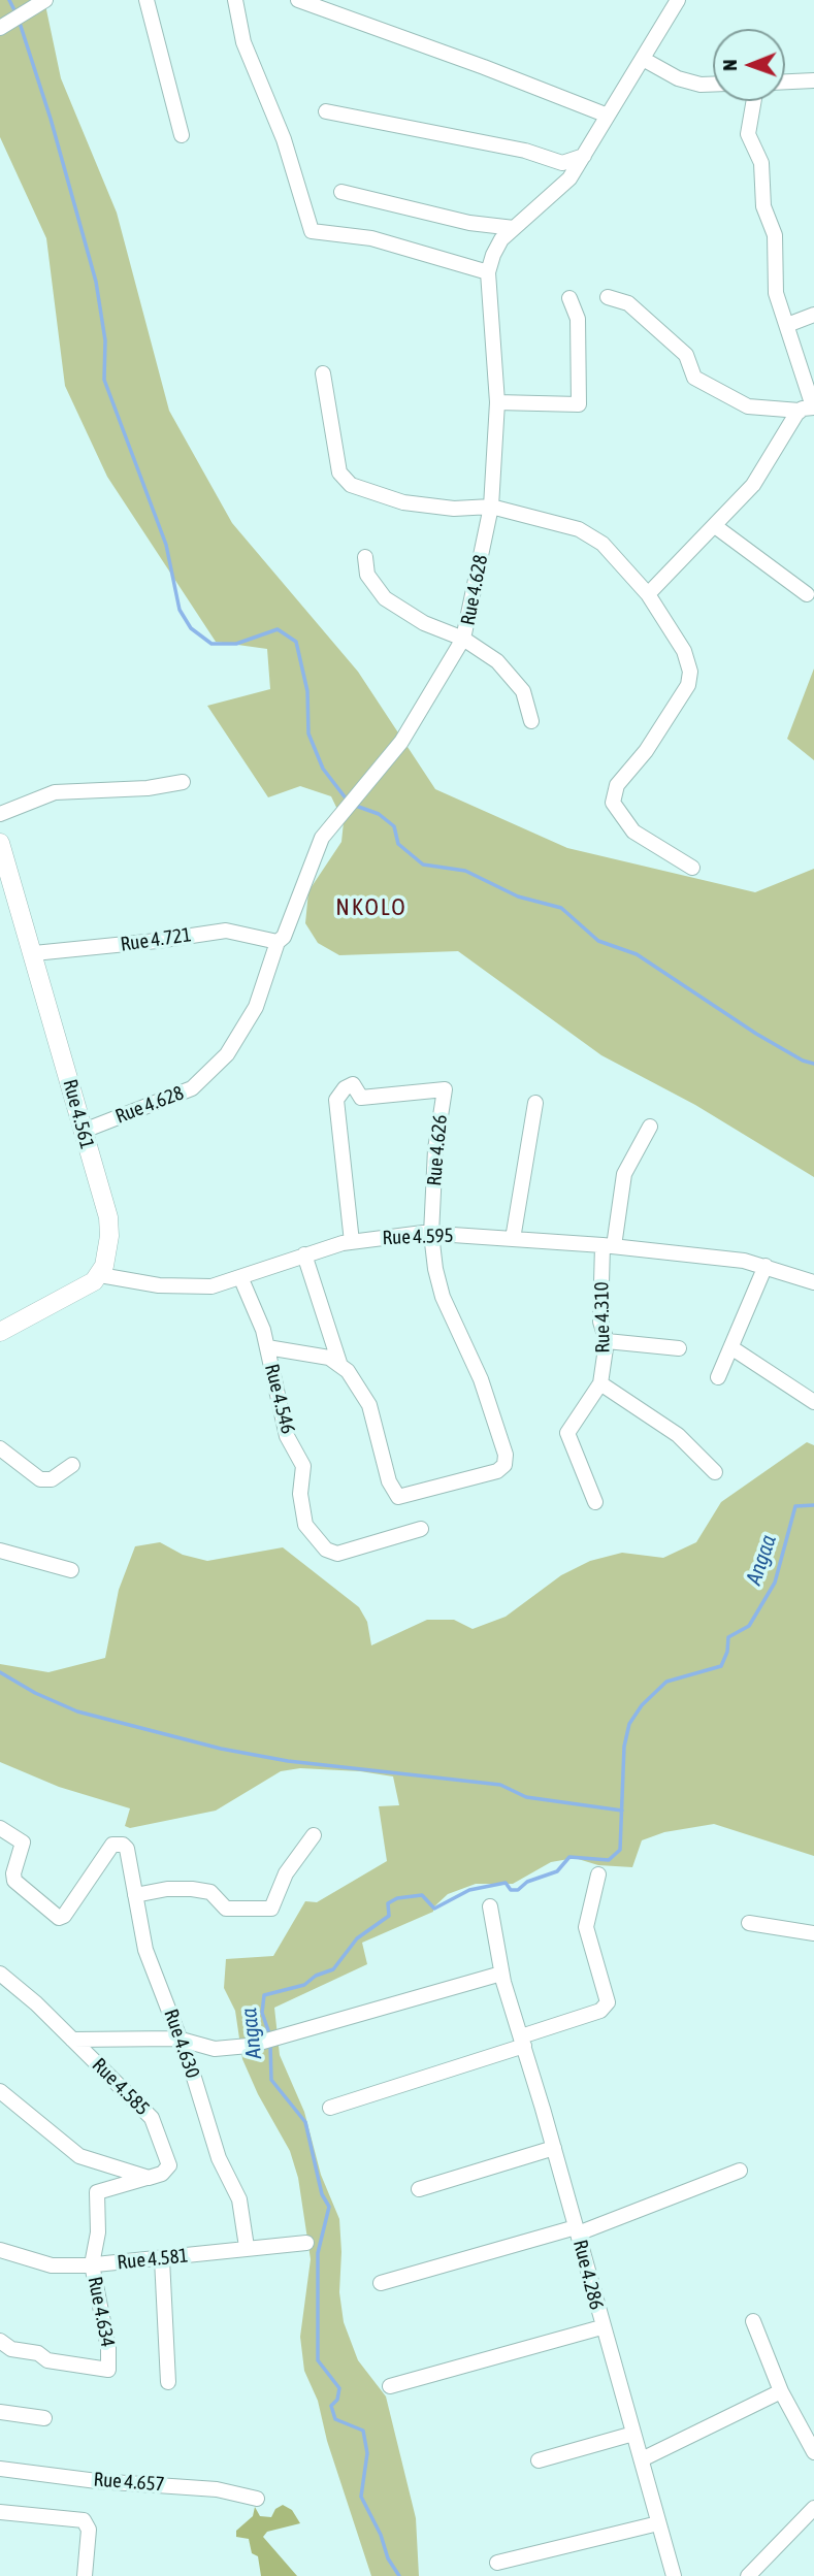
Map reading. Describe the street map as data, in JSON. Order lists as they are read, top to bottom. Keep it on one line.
{"streets":{"main road":["Rue 4.561"],"street":["Rue 4.628","Rue 4.721","Rue 4.626","Rue 4.595","Rue 4.310","Rue 4.546","Rue 4.630","Rue 4.585","Rue 4.581","Rue 4.286","Rue 4.634","Rue 4.657"]},"crossings":[["Rue 4.628","Rue 4.721"],["Rue 4.628","Rue 4.561"],["Rue 4.721","Rue 4.561"],["Rue 4.561","Rue 4.595"],["Rue 4.626","Rue 4.595"],["Rue 4.595","Rue 4.310"],["Rue 4.595","Rue 4.546"],["Rue 4.630","Rue 4.581"],["Rue 4.585","Rue 4.634"],["Rue 4.581","Rue 4.634"]],"districts":["NKOLO"],"water":["Angaa"],"north":"left"}
